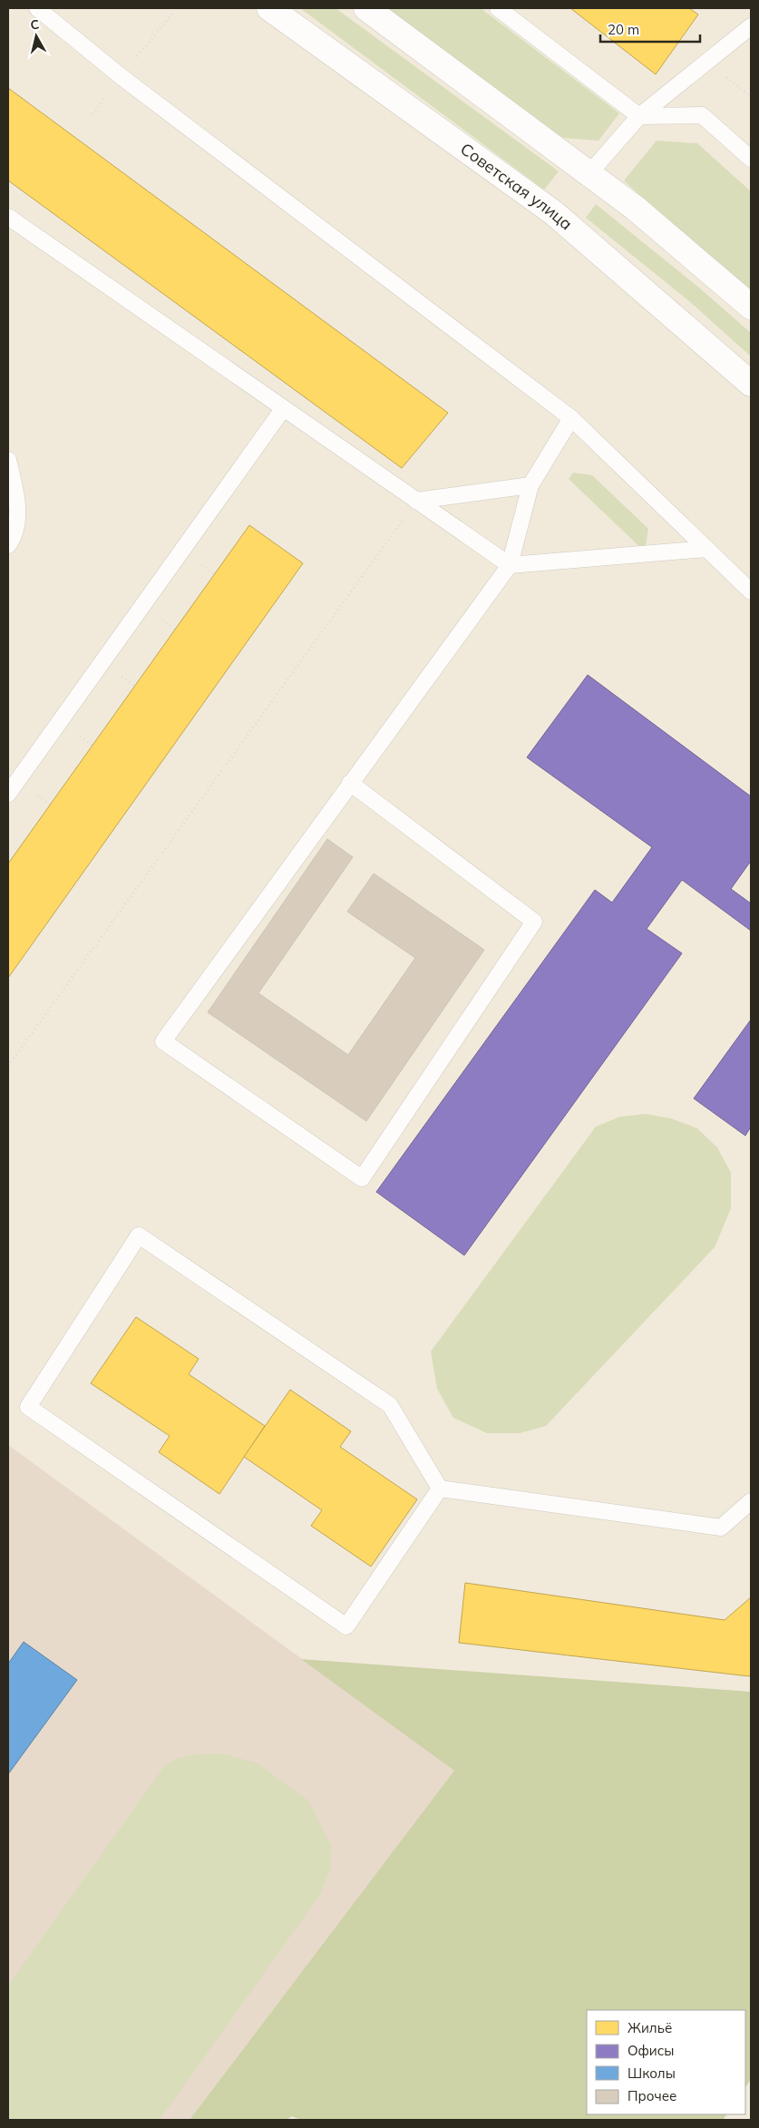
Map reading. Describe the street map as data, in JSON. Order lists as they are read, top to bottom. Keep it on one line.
{"streets":{"main road":["Советская улица"]},"legend":["Жильё","Офисы","Школы","Прочее"],"scale_bar":"20 m","north":"top"}
